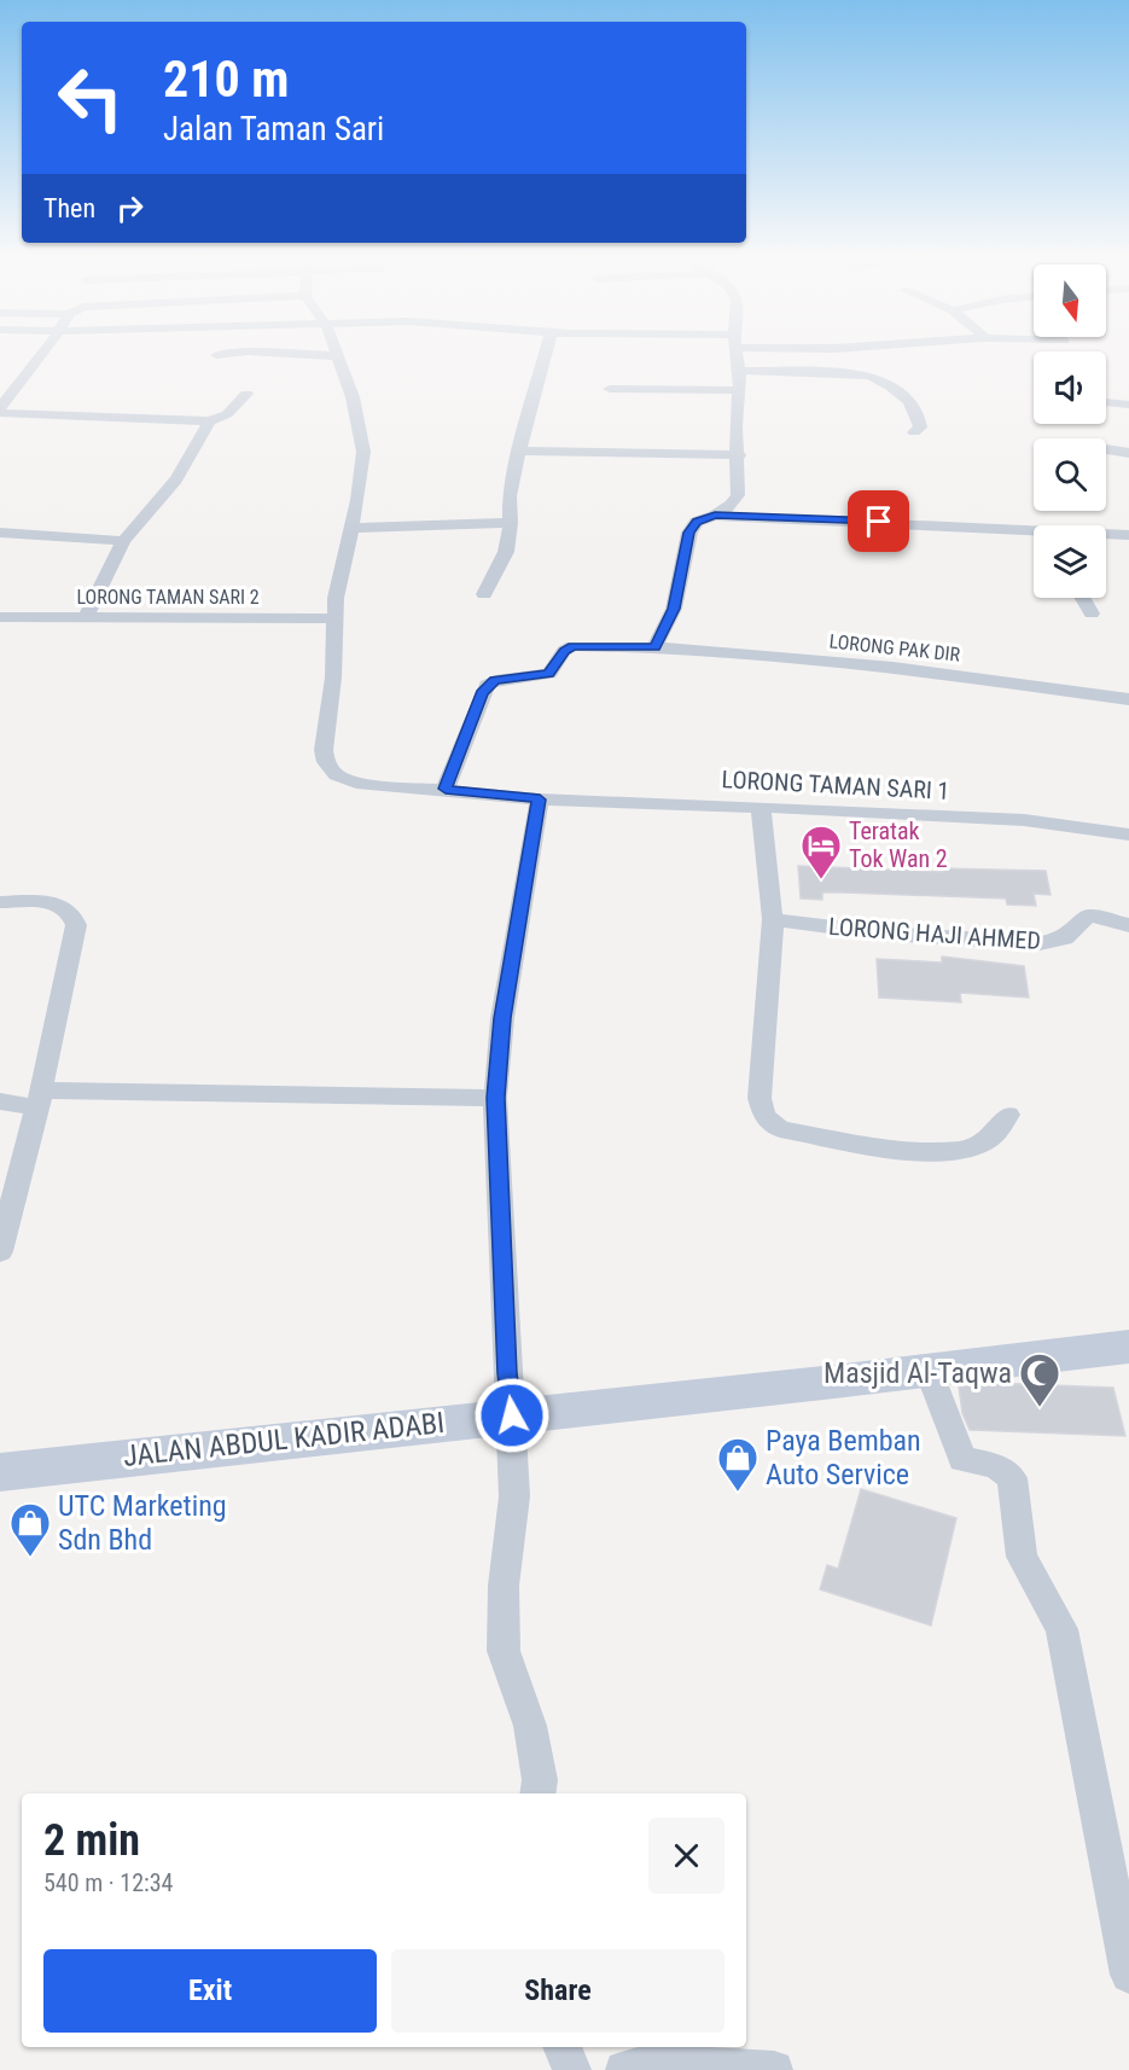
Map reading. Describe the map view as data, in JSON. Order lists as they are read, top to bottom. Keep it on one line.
{"streets":{"main road":["JALAN ABDUL KADIR ADABI"],"street":["LORONG TAMAN SARI 2","LORONG PAK DIR","LORONG TAMAN SARI 1","LORONG HAJI AHMED"]},"crossings":[["LORONG TAMAN SARI 2","LORONG TAMAN SARI 1"],["LORONG PAK DIR","LORONG TAMAN SARI 1"]],"places":{"hotel":["Teratak Tok Wan 2"],"mosque":["Masjid Al-Taqwa"],"shop":["Paya Bemban Auto Service","UTC Marketing Sdn Bhd"]},"north":"bottom","page":{"turn":["210 m","Jalan Taman Sari"],"then":"Then","heading":["2 min","540 m · 12:34"],"buttons":["Exit","Share"]}}
